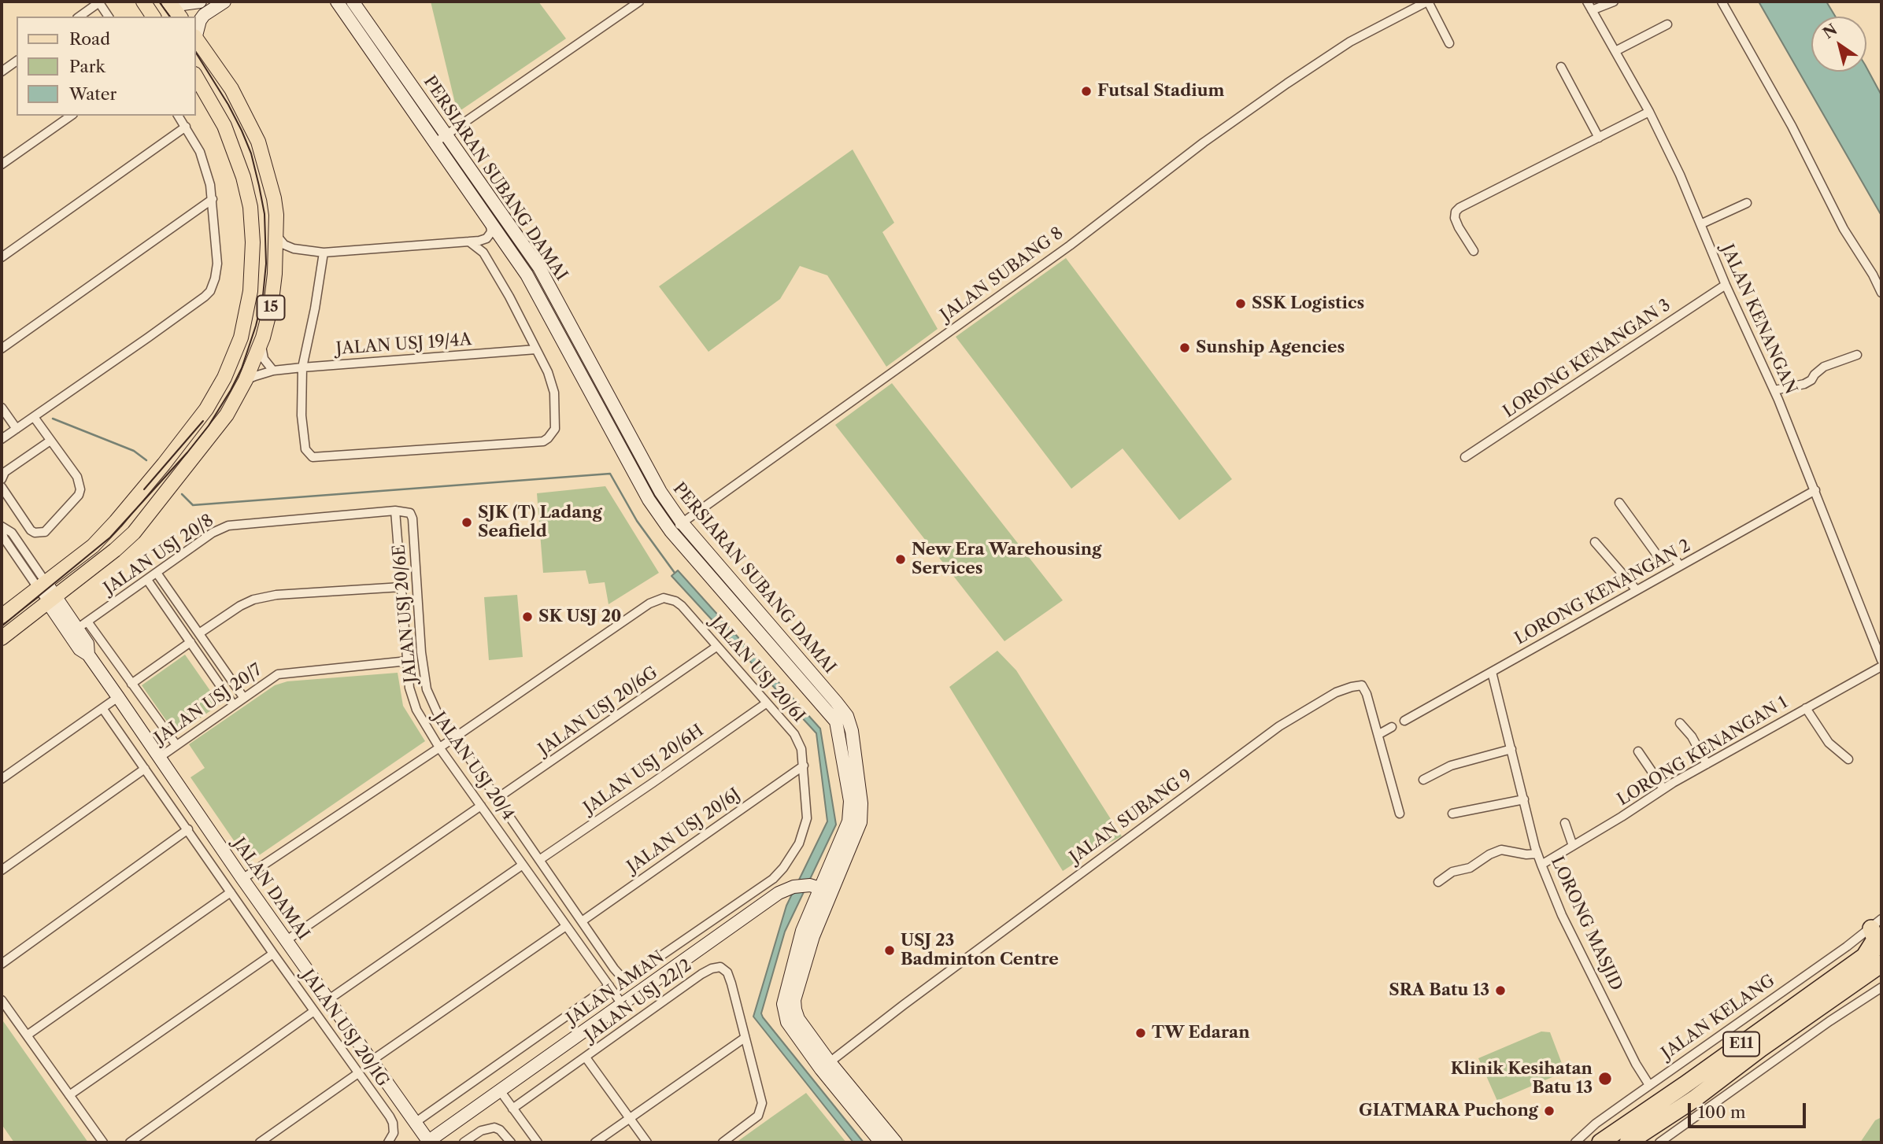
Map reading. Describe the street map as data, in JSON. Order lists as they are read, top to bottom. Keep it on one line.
{"streets":{"highway":["E11"],"main road":["15"],"street":["PERSIARAN SUBANG DAMAI","JALAN SUBANG 8","JALAN KENANGAN","JALAN USJ 19/4A","LORONG KENANGAN 3","JALAN USJ 20/8","LORONG KENANGAN 2","JALAN USJ 20/6E","JALAN USJ 20/6I","JALAN USJ 20/7","JALAN USJ 20/6G","LORONG KENANGAN 1","JALAN USJ 20/4","JALAN USJ 20/6H","JALAN SUBANG 9","JALAN USJ 20/6J","JALAN DAMAI","LORONG MASJID","JALAN AMAN","JALAN USJ 22/2","JALAN KELANG","JALAN USJ 20/1G"]},"crossings":[["PERSIARAN SUBANG DAMAI","JALAN SUBANG 8"],["PERSIARAN SUBANG DAMAI","JALAN SUBANG 9"],["PERSIARAN SUBANG DAMAI","JALAN AMAN"],["15","JALAN USJ 19/4A"],["15","JALAN DAMAI"],["JALAN KENANGAN","LORONG KENANGAN 3"],["JALAN KENANGAN","LORONG KENANGAN 2"],["JALAN USJ 20/8","JALAN USJ 20/6E"],["JALAN USJ 20/8","JALAN USJ 20/4"],["JALAN USJ 20/8","JALAN DAMAI"],["LORONG KENANGAN 2","LORONG MASJID"],["JALAN USJ 20/6E","JALAN USJ 20/6I"],["JALAN USJ 20/6E","JALAN USJ 20/6G"],["JALAN USJ 20/6E","JALAN USJ 20/4"],["JALAN USJ 20/6E","JALAN USJ 20/6H"],["JALAN USJ 20/6E","JALAN USJ 20/6J"],["JALAN USJ 20/6I","JALAN USJ 20/6G"],["JALAN USJ 20/6I","JALAN USJ 20/6H"],["JALAN USJ 20/6I","JALAN USJ 20/6J"],["JALAN USJ 20/7","JALAN USJ 20/4"],["JALAN USJ 20/7","JALAN DAMAI"],["LORONG KENANGAN 1","LORONG MASJID"],["JALAN USJ 20/4","JALAN AMAN"],["JALAN DAMAI","JALAN AMAN"],["LORONG MASJID","JALAN KELANG"]],"places":["Futsal Stadium","SSK Logistics","Sunship Agencies","SJK (T) Ladang Seafield","New Era Warehousing Services","SK USJ 20","USJ 23 Badminton Centre","SRA Batu 13","TW Edaran","Klinik Kesihatan Batu 13","GIATMARA Puchong"],"legend":["Road","Park","Water"],"scale_bar":"100 m","north":"top left"}
